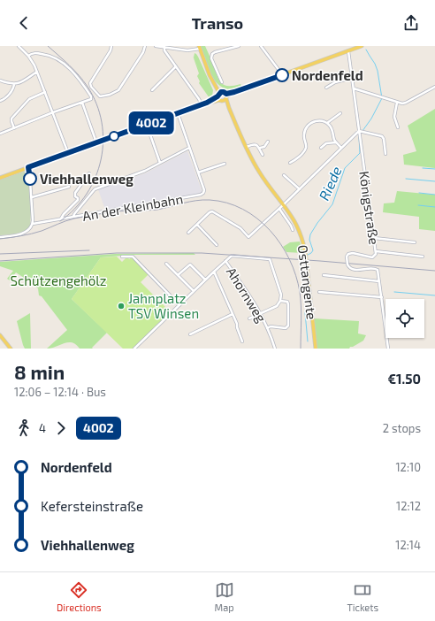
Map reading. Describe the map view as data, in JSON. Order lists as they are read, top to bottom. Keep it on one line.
{"streets":{"main road":["Osttangente"],"street":["An der Kleinbahn","Königstraße","Ahornweg"]},"water":["Riede"],"parks":["Schützengehölz"],"places":["Nordenfeld","Viehhallenweg","Jahnplatz TSV Winsen"],"lines":["bus line 4002"],"page":{"header":"Transo","on_map":"4002","heading":["8 min","12:06 – 12:14 · Bus","€1.50"],"legs":["4","4002","2 stops"],"list":[{"name":"Nordenfeld","value":"12:10"},{"name":"Kefersteinstraße","value":"12:12"},{"name":"Viehhallenweg","value":"12:14"}],"tabs":["Directions","Map","Tickets"]}}
